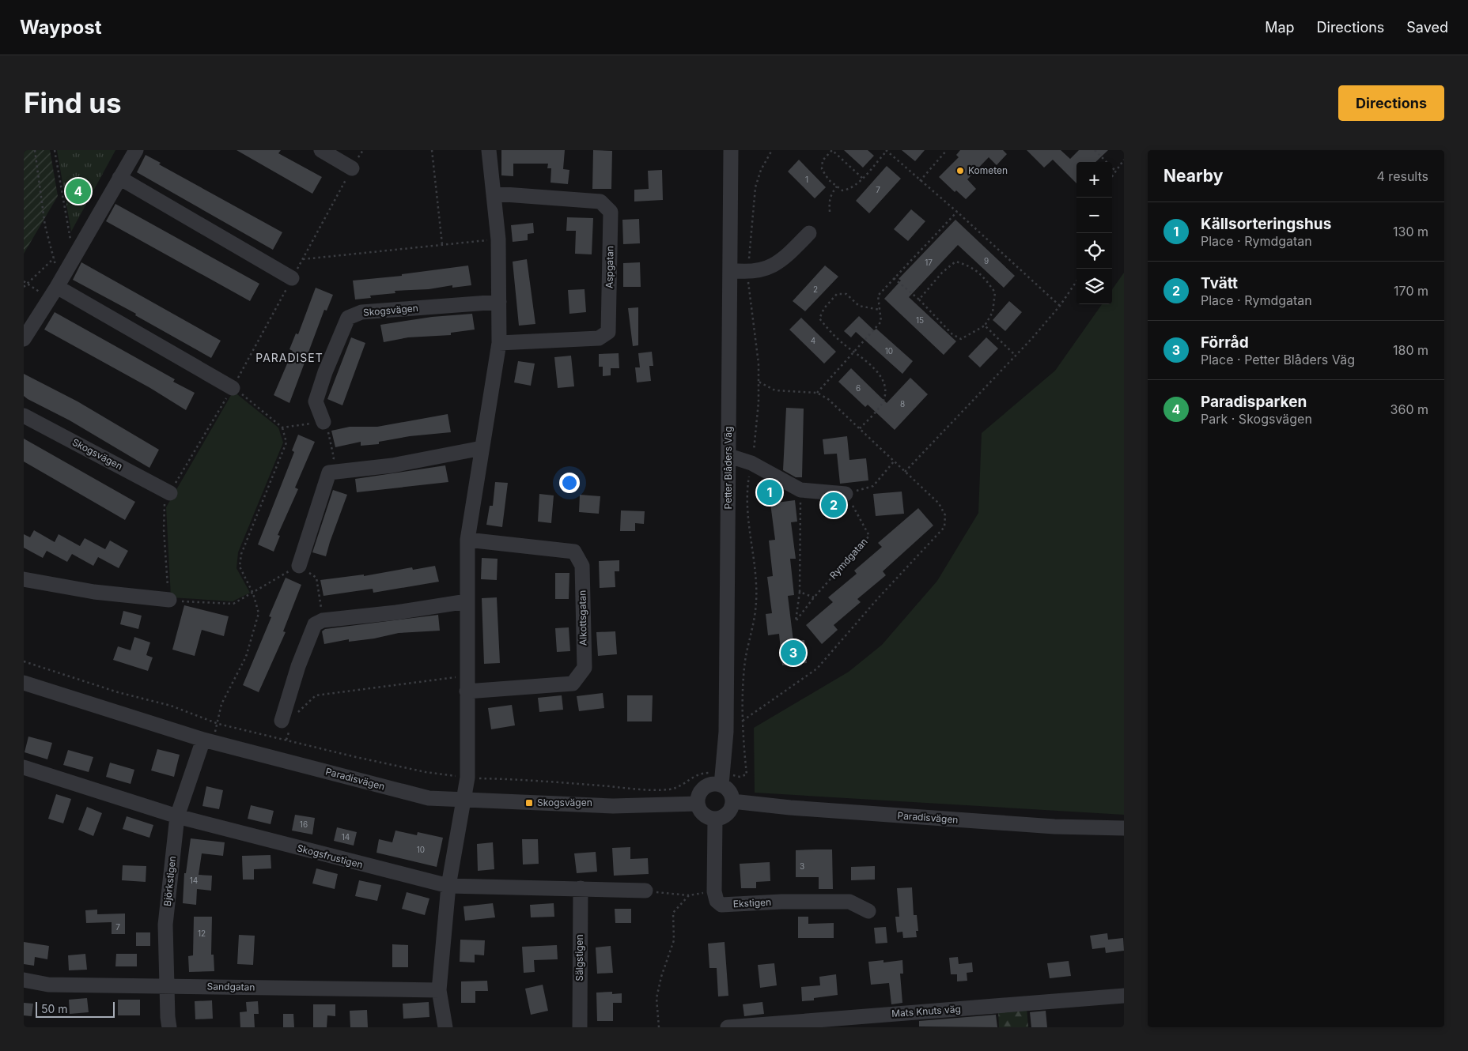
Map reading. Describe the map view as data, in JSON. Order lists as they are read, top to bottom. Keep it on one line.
{"streets":{"street":["Aspgatan","Skogsvägen","Petter Blåders Väg","Alkottsgatan","Paradisvägen","Skogsfrustigen","Björkstigen","Ekstigen","Sälgstigen","Sandgatan","Mats Knuts väg"],"path":["Rymdgatan"]},"crossings":[["Petter Blåders Väg","Paradisvägen"],["Paradisvägen","Björkstigen"],["Skogsfrustigen","Björkstigen"],["Skogsfrustigen","Sälgstigen"],["Björkstigen","Sandgatan"]],"districts":["PARADISET"],"places":{"other":["Kometen"],"transit":["Skogsvägen"]},"house_numbers":["1","7","9","17","2","15","4","10","6","8","16","14","10","3","14","7","12"],"scale_bar":"50 m","page":{"header":"Waypost","nav":["Map","Directions","Saved"],"buttons":"Directions","title":"Find us","heading":["Nearby","4 results"],"map_buttons":["+","−"],"pins":["4","1","2","3"],"list":[{"mark":"1","name":"Källsorteringshus","note":"Place · Rymdgatan","value":"130 m"},{"mark":"2","name":"Tvätt","note":"Place · Rymdgatan","value":"170 m"},{"mark":"3","name":"Förråd","note":"Place · Petter Blåders Väg","value":"180 m"},{"mark":"4","name":"Paradisparken","note":"Park · Skogsvägen","value":"360 m"}],"scale":"50 m"}}
